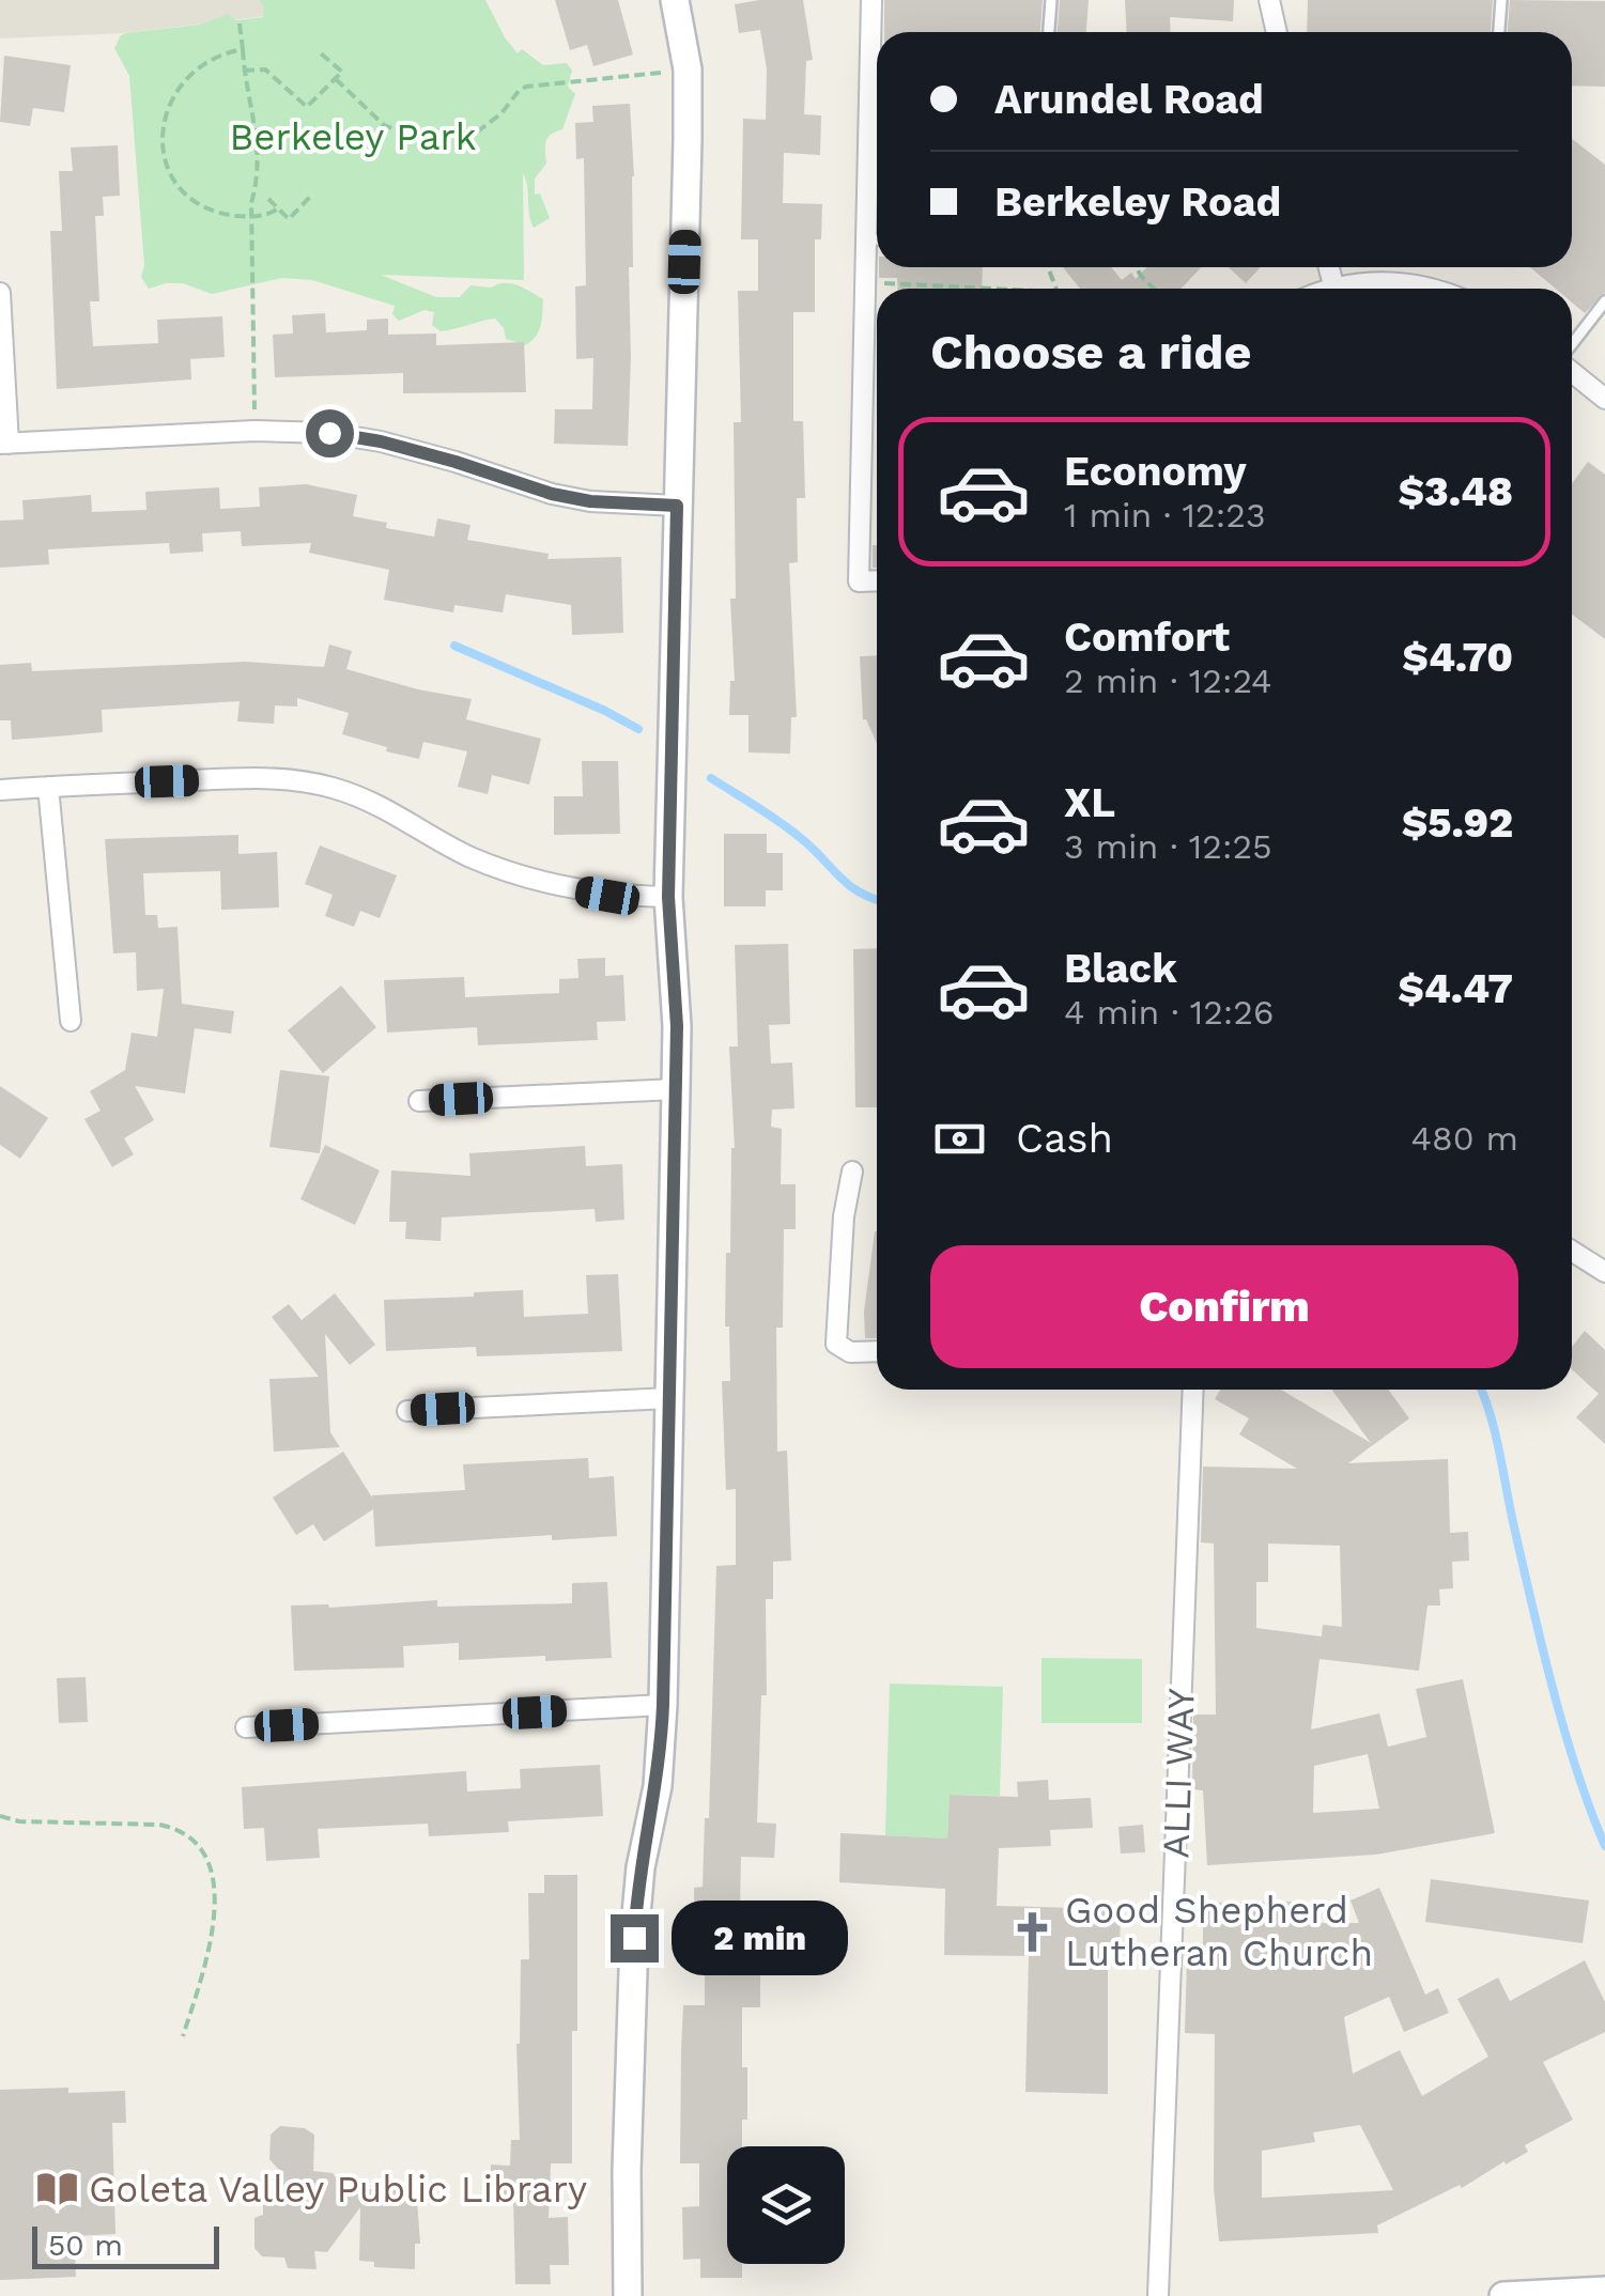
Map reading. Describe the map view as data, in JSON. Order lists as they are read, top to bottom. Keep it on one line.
{"streets":{"street":["ALLI WAY"]},"parks":["Berkeley Park"],"places":{"church":["Good Shepherd Lutheran Church"],"library":["Goleta Valley Public Library"]},"scale_bar":"50 m","page":{"banner":["Arundel Road","Berkeley Road"],"heading":"Choose a ride","list":[{"name":"Economy","note":"1 min · 12:23","value":"$3.48"},{"name":"Comfort","note":"2 min · 12:24","value":"$4.70"},{"name":"XL","note":"3 min · 12:25","value":"$5.92"},{"name":"Black","note":"4 min · 12:26","value":"$4.47"}],"pay":["Cash","480 m"],"buttons":"Confirm","bubble":"2 min","scale":"50 m"}}
